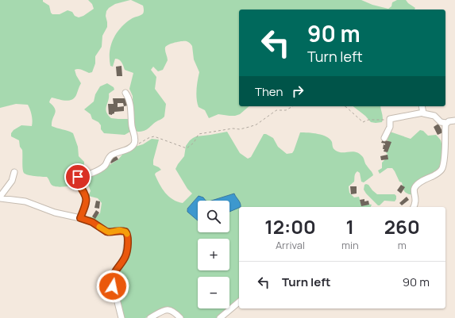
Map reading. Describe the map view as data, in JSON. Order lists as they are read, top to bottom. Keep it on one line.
{"page":{"turn":["90 m","Turn left"],"then":"Then","map_buttons":["+","−"],"eta":["12:00","Arrival","1","min","260","m"],"list":[{"name":"Turn left","value":"90 m"}]}}
